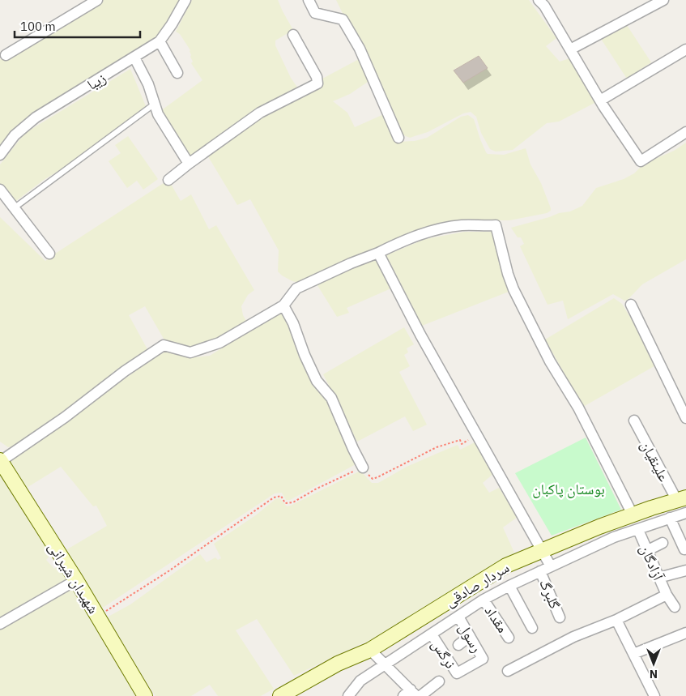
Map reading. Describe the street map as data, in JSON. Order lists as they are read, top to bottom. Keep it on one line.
{"streets":{"street":["زیبا","علینقیان","آزادگان","شهیدان شیرانی","سردار صادقی","گلبرگ","مقداد","رسول","نرگس"]},"crossings":[["علینقیان","سردار صادقی"],["رسول","نرگس"]],"parks":["بوستان پاکبان"],"scale_bar":"100 m","north":"bottom"}
